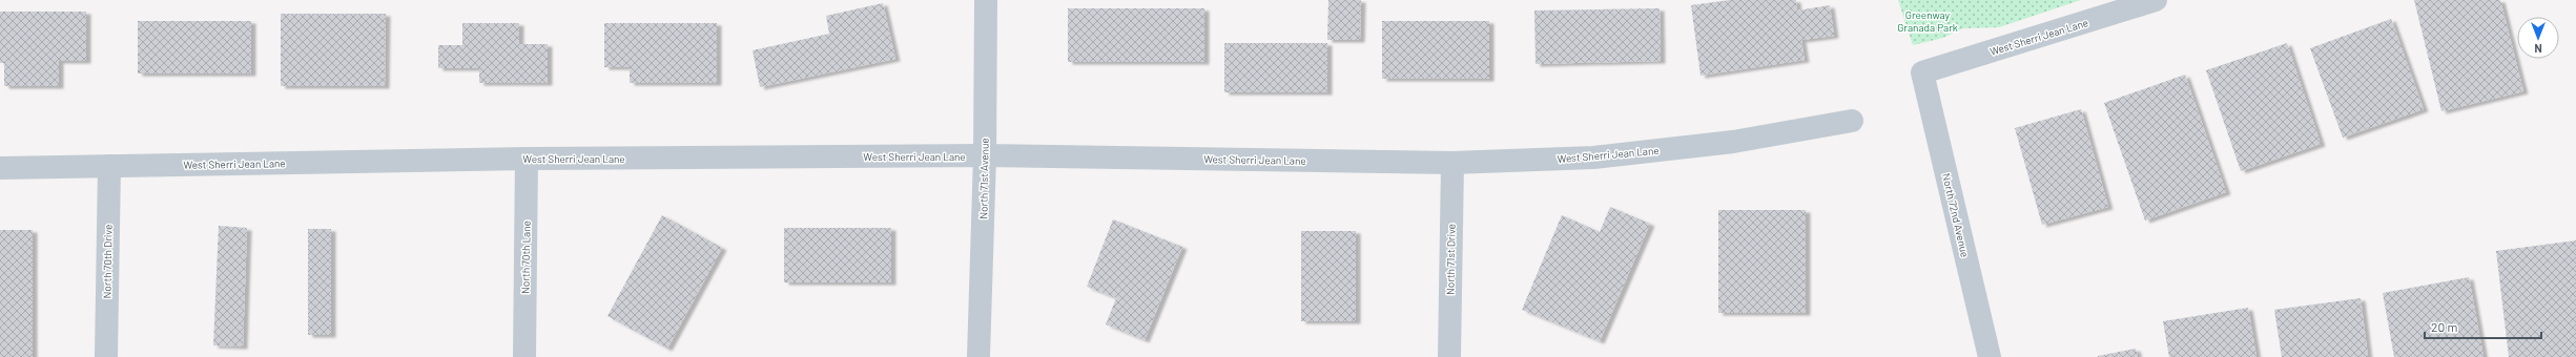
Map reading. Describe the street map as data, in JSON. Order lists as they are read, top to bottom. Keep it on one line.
{"streets":{"street":["West Sherri Jean Lane","North 71st Avenue","North 72nd Avenue","North 70th Lane","North 71st Drive","North 70th Drive"]},"crossings":[["West Sherri Jean Lane","North 71st Avenue"],["West Sherri Jean Lane","North 72nd Avenue"],["West Sherri Jean Lane","North 70th Lane"],["West Sherri Jean Lane","North 71st Drive"],["West Sherri Jean Lane","North 70th Drive"]],"parks":["Greenway Granada Park"],"scale_bar":"20 m","north":"bottom"}
